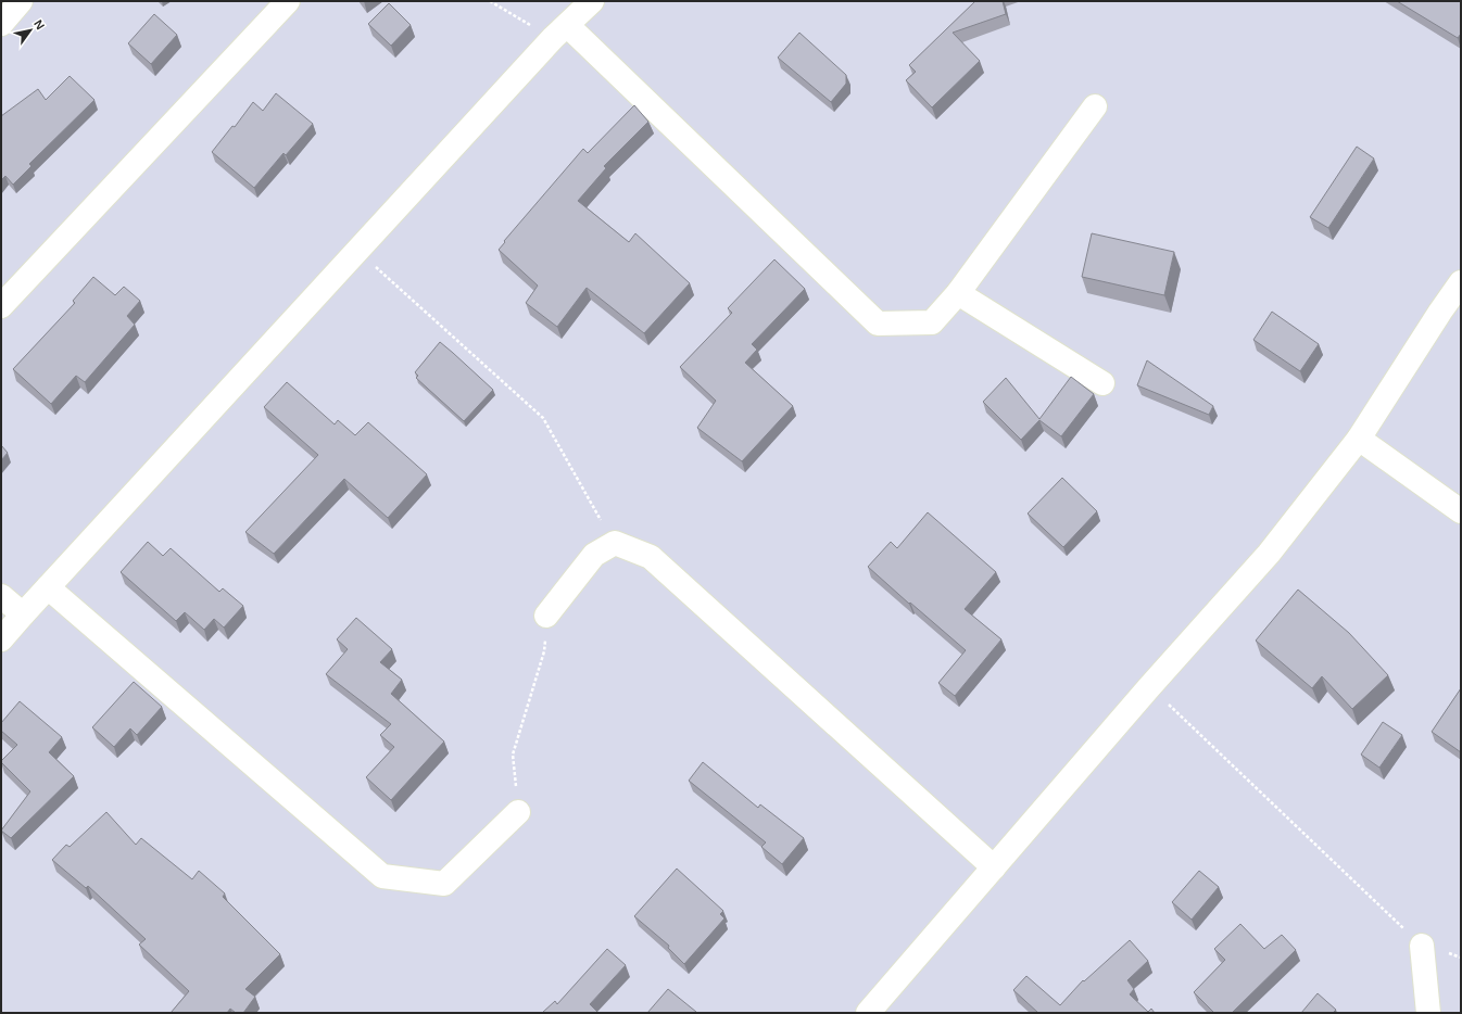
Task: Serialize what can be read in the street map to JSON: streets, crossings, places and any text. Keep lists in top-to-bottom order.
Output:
{
  "north": "top right"
}
